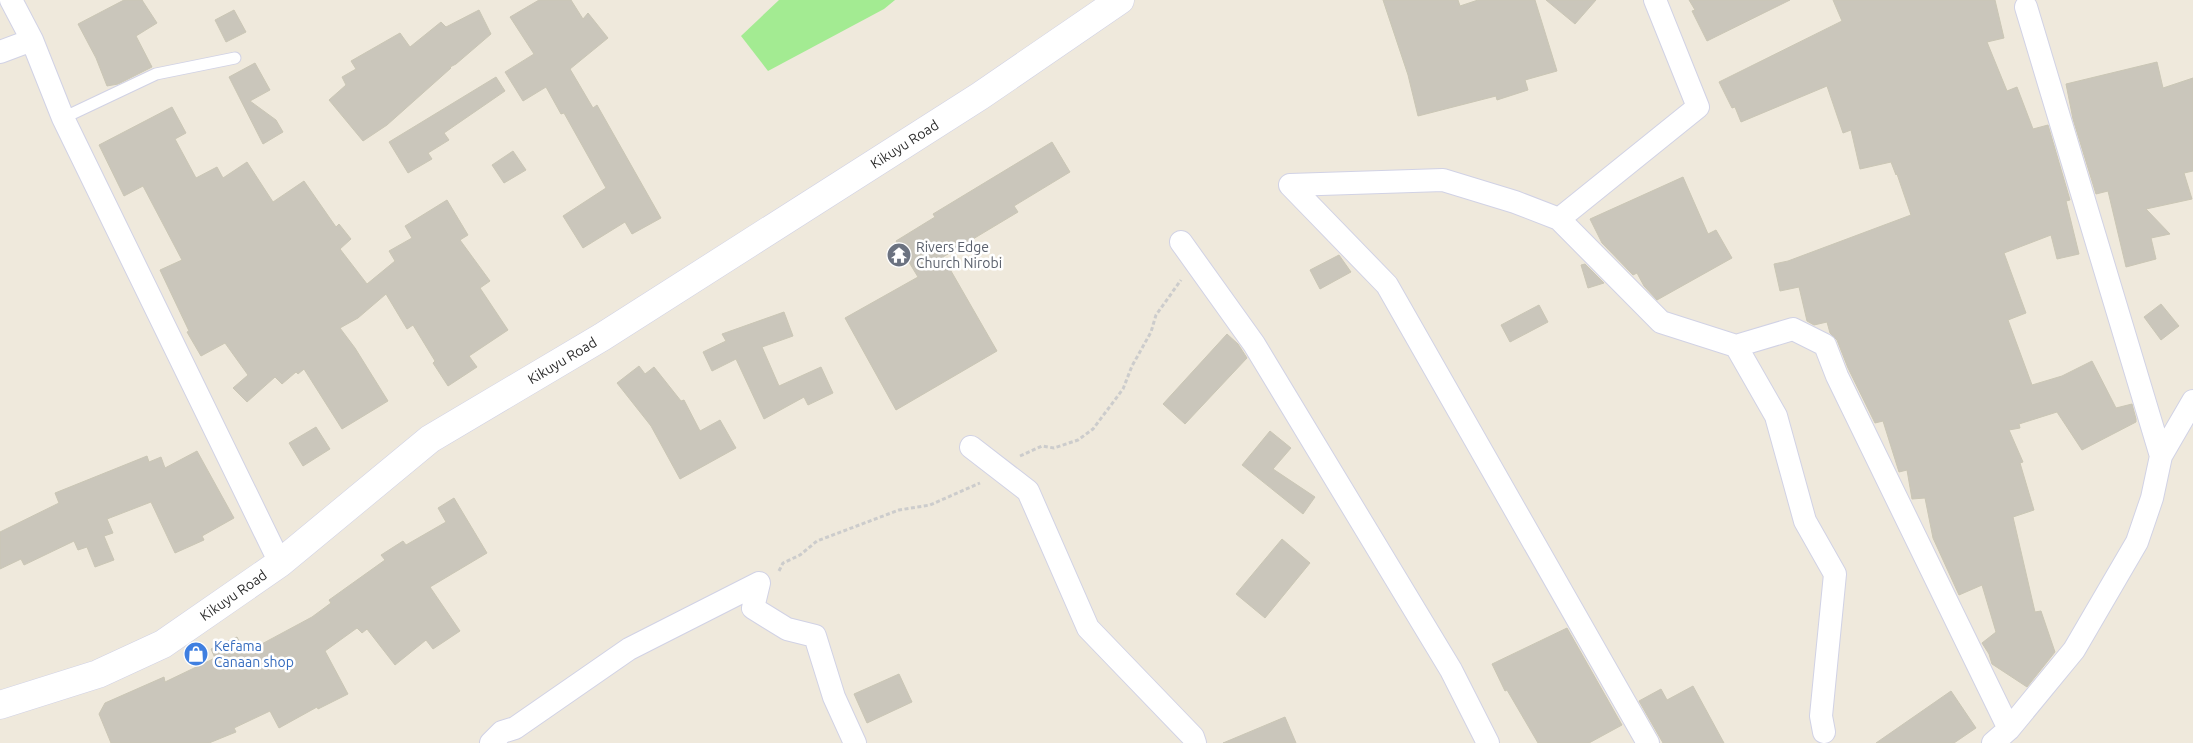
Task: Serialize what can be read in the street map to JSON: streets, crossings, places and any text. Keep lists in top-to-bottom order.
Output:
{
  "streets": {
    "main road": ["Kikuyu Road"]
  },
  "places": {
    "temple": ["Rivers Edge Church Nirobi"],
    "shop": ["Kefama Canaan shop"]
  }
}
